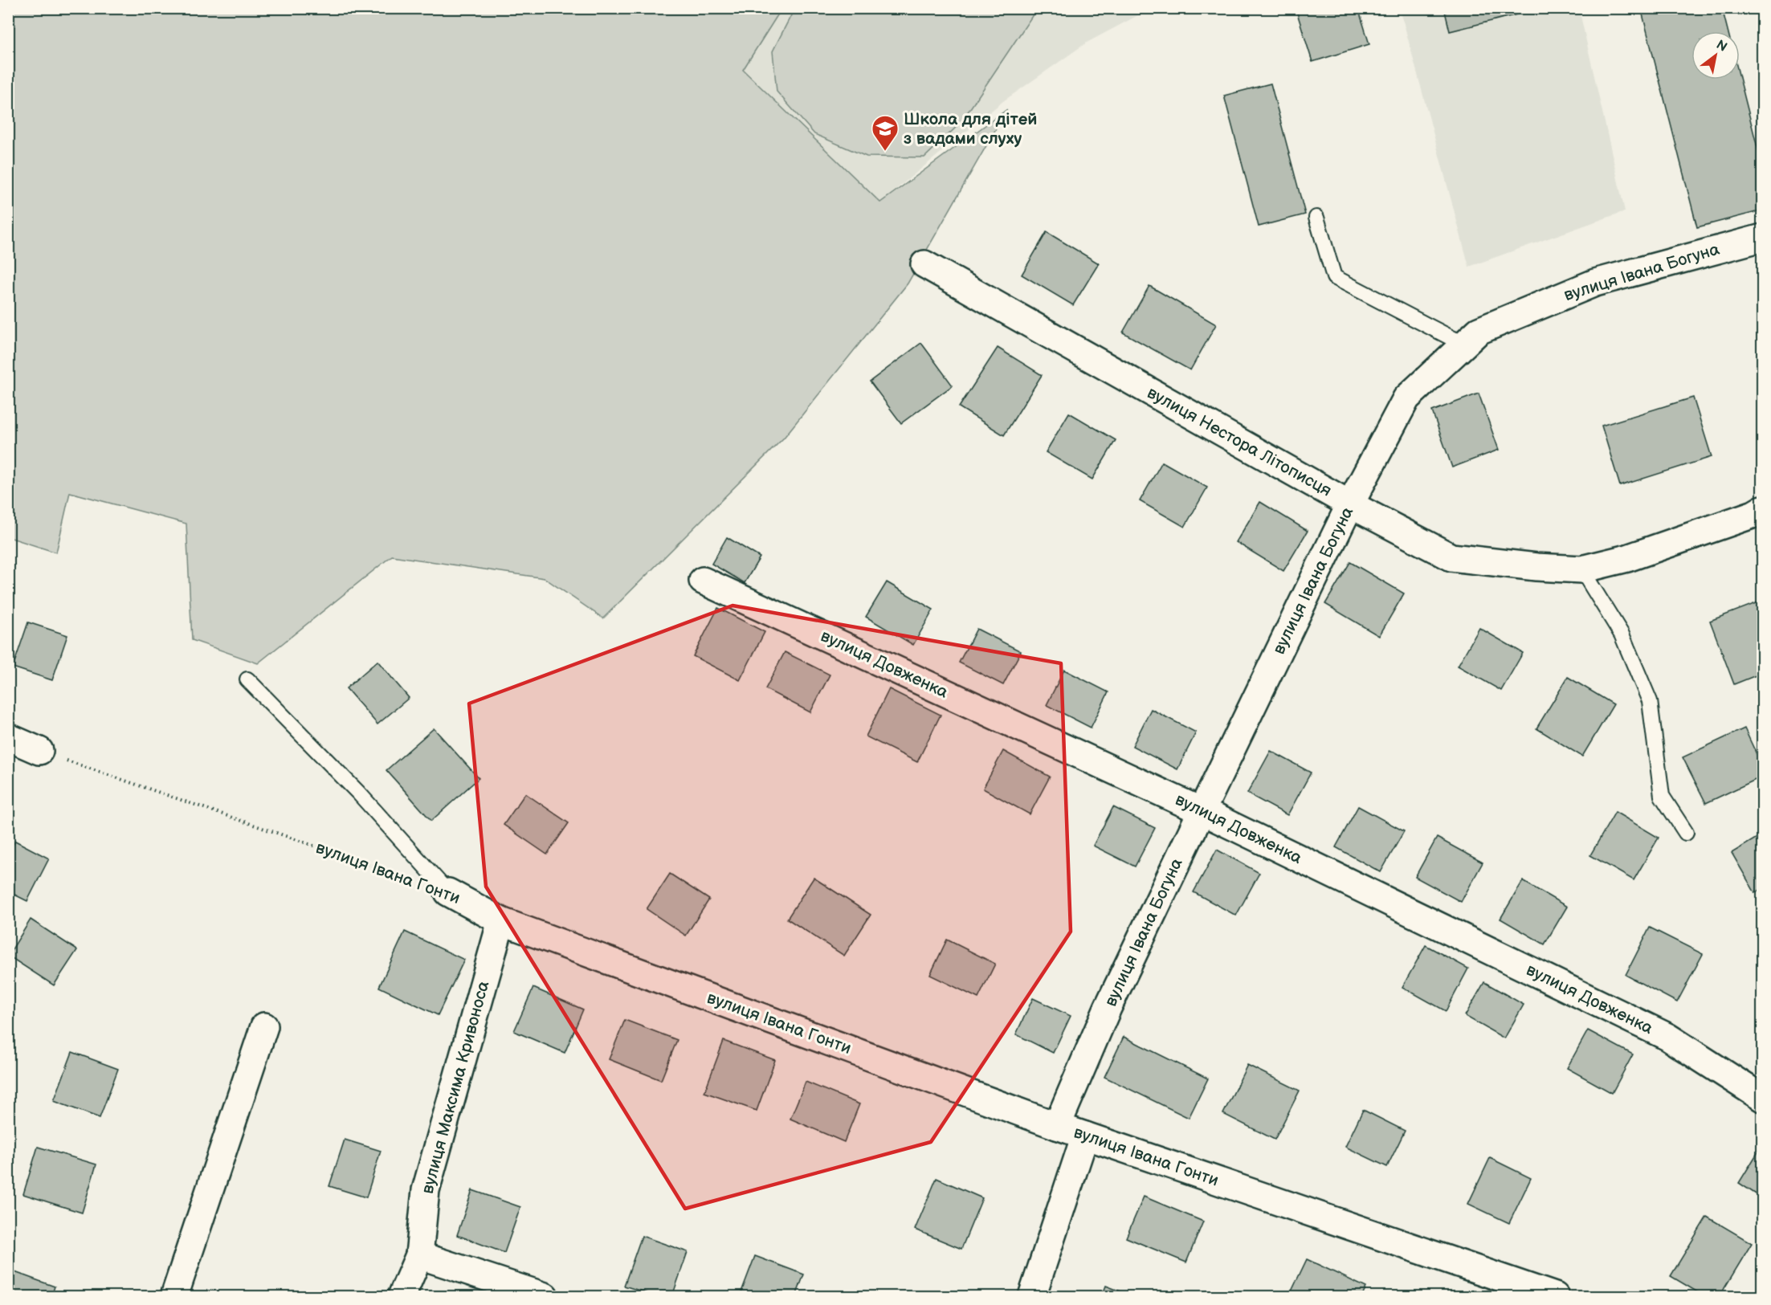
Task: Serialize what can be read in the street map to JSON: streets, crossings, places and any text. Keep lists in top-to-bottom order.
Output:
{
  "streets": {
    "street": [
      "вулиця Івана Богуна",
      "вулиця Нестора Літописця",
      "вулиця Довженка",
      "вулиця Івана Гонти",
      "вулиця Максима Кривоноса"
    ]
  },
  "crossings": [
    ["вулиця Івана Богуна", "вулиця Нестора Літописця"],
    ["вулиця Івана Богуна", "вулиця Довженка"],
    ["вулиця Івана Богуна", "вулиця Івана Гонти"],
    ["вулиця Івана Гонти", "вулиця Максима Кривоноса"]
  ],
  "places": {
    "school or university": ["Школа для дітей з вадами слуху"]
  },
  "north": "top right"
}
